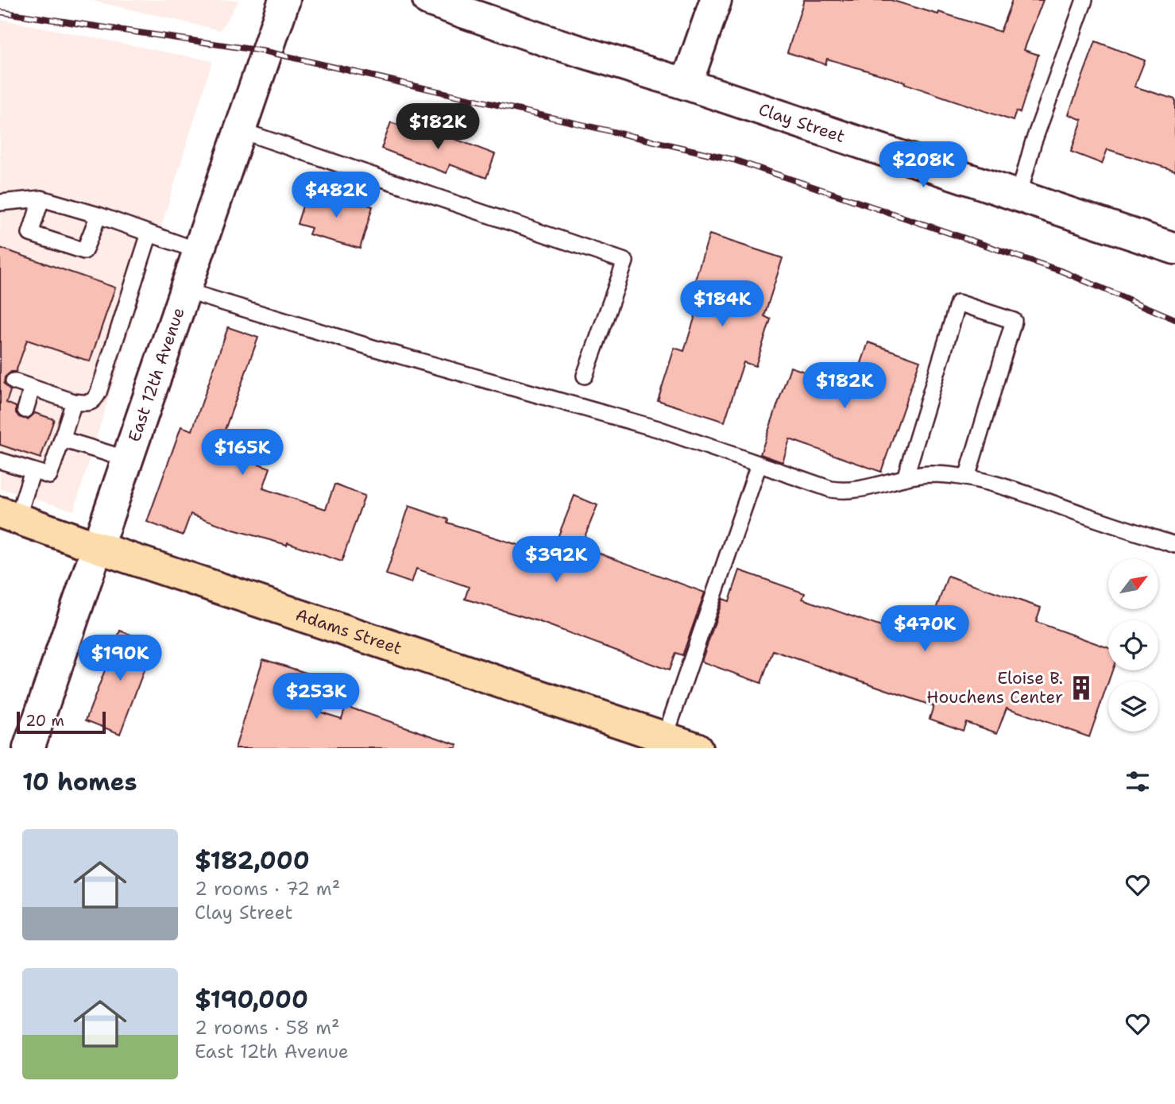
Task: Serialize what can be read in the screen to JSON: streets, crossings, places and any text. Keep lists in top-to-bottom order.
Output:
{
  "streets": {
    "main road": ["Adams Street"],
    "street": ["Clay Street", "East 12th Avenue"]
  },
  "crossings": [
    ["East 12th Avenue", "Adams Street"]
  ],
  "places": {
    "building": ["Eloise B. Houchens Center"]
  },
  "scale_bar": "20 m",
  "north": "top right",
  "page": {
    "price": [
      "$182K",
      "$208K",
      "$482K",
      "$184K",
      "$182K",
      "$165K",
      "$392K",
      "$470K",
      "$190K",
      "$253K"
    ],
    "scale": "20 m",
    "heading": "10 homes",
    "list": [
      {
        "name": "$182,000",
        "note": "2 rooms · 72 m² · Clay Street"
      },
      {
        "name": "$190,000",
        "note": "2 rooms · 58 m² · East 12th Avenue"
      }
    ]
  }
}
